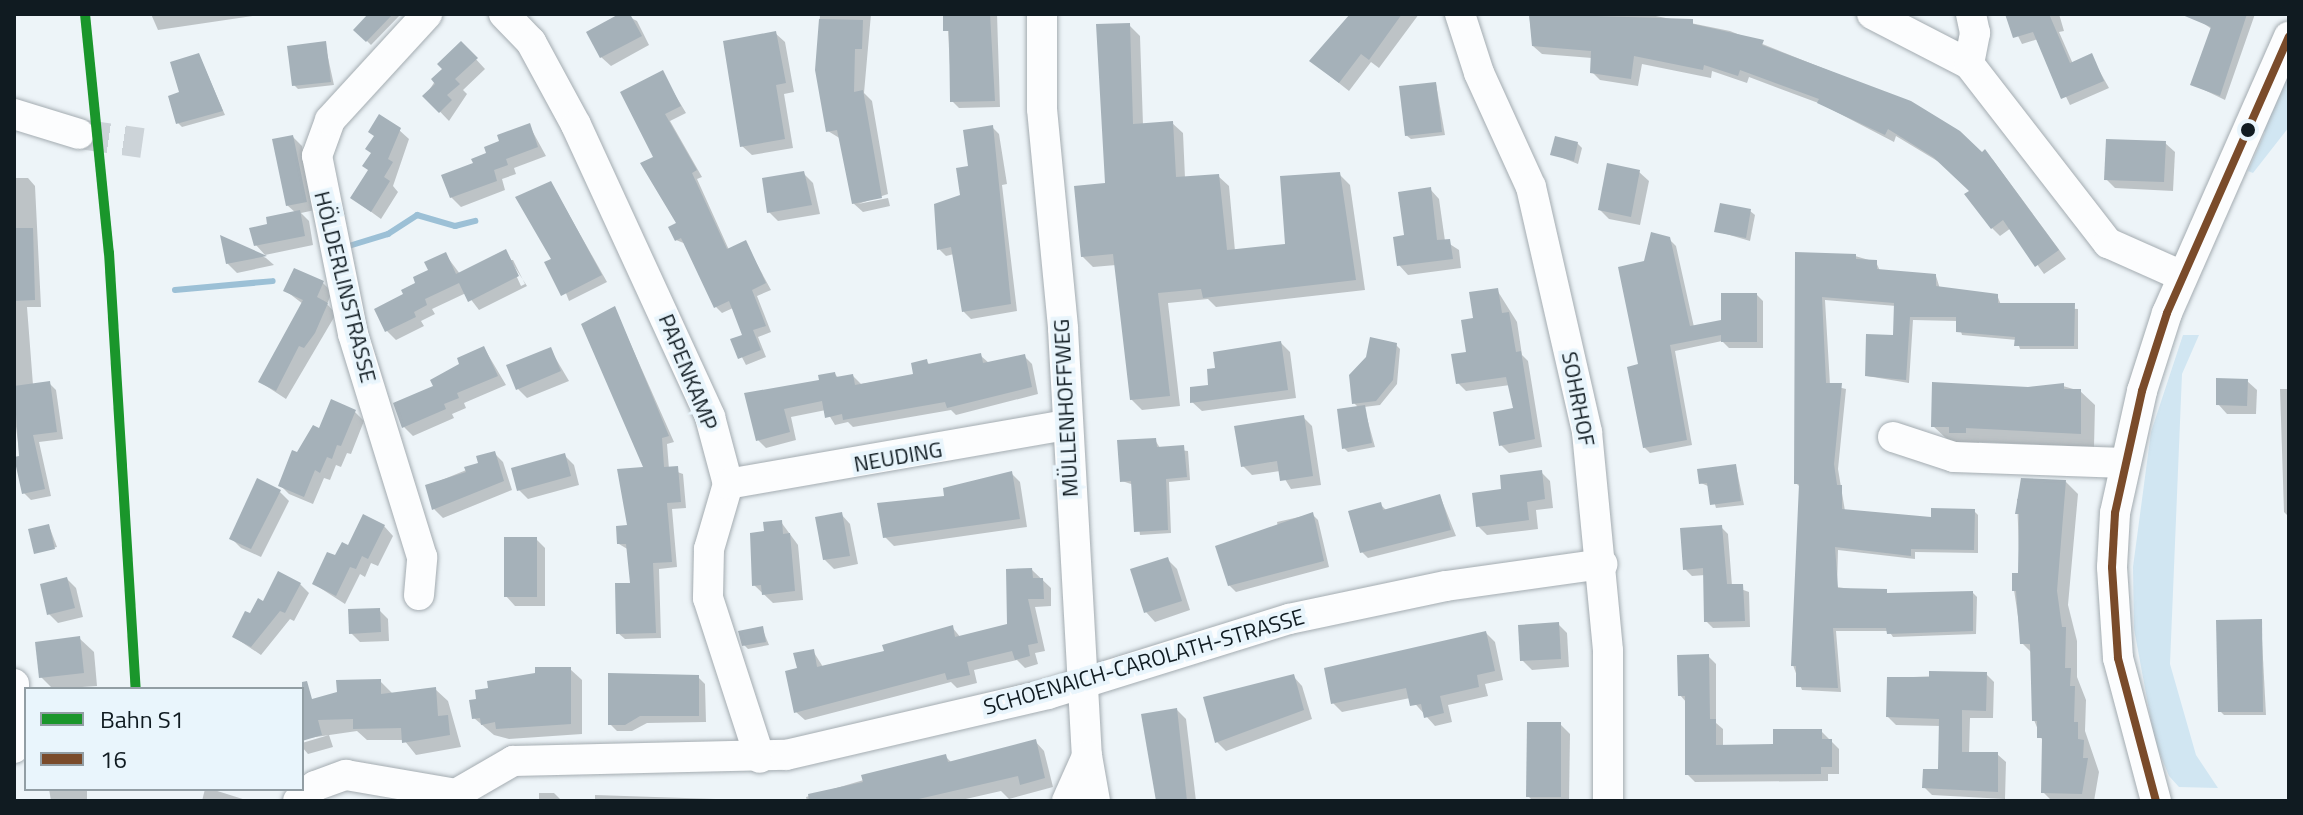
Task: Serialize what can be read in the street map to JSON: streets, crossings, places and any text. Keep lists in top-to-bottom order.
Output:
{
  "streets": {
    "street": [
      "HÖLDERLINSTRASSE",
      "PAPENKAMP",
      "SOHRHOF",
      "MÜLLENHOFFWEG",
      "NEUDING",
      "SCHOENAICH-CAROLATH-STRASSE"
    ]
  },
  "crossings": [
    ["PAPENKAMP", "NEUDING"],
    ["SOHRHOF", "SCHOENAICH-CAROLATH-STRASSE"],
    ["MÜLLENHOFFWEG", "NEUDING"],
    ["MÜLLENHOFFWEG", "SCHOENAICH-CAROLATH-STRASSE"]
  ],
  "lines": ["rail line S1", "transit line 16"],
  "legend": ["Bahn S1", "16"]
}
